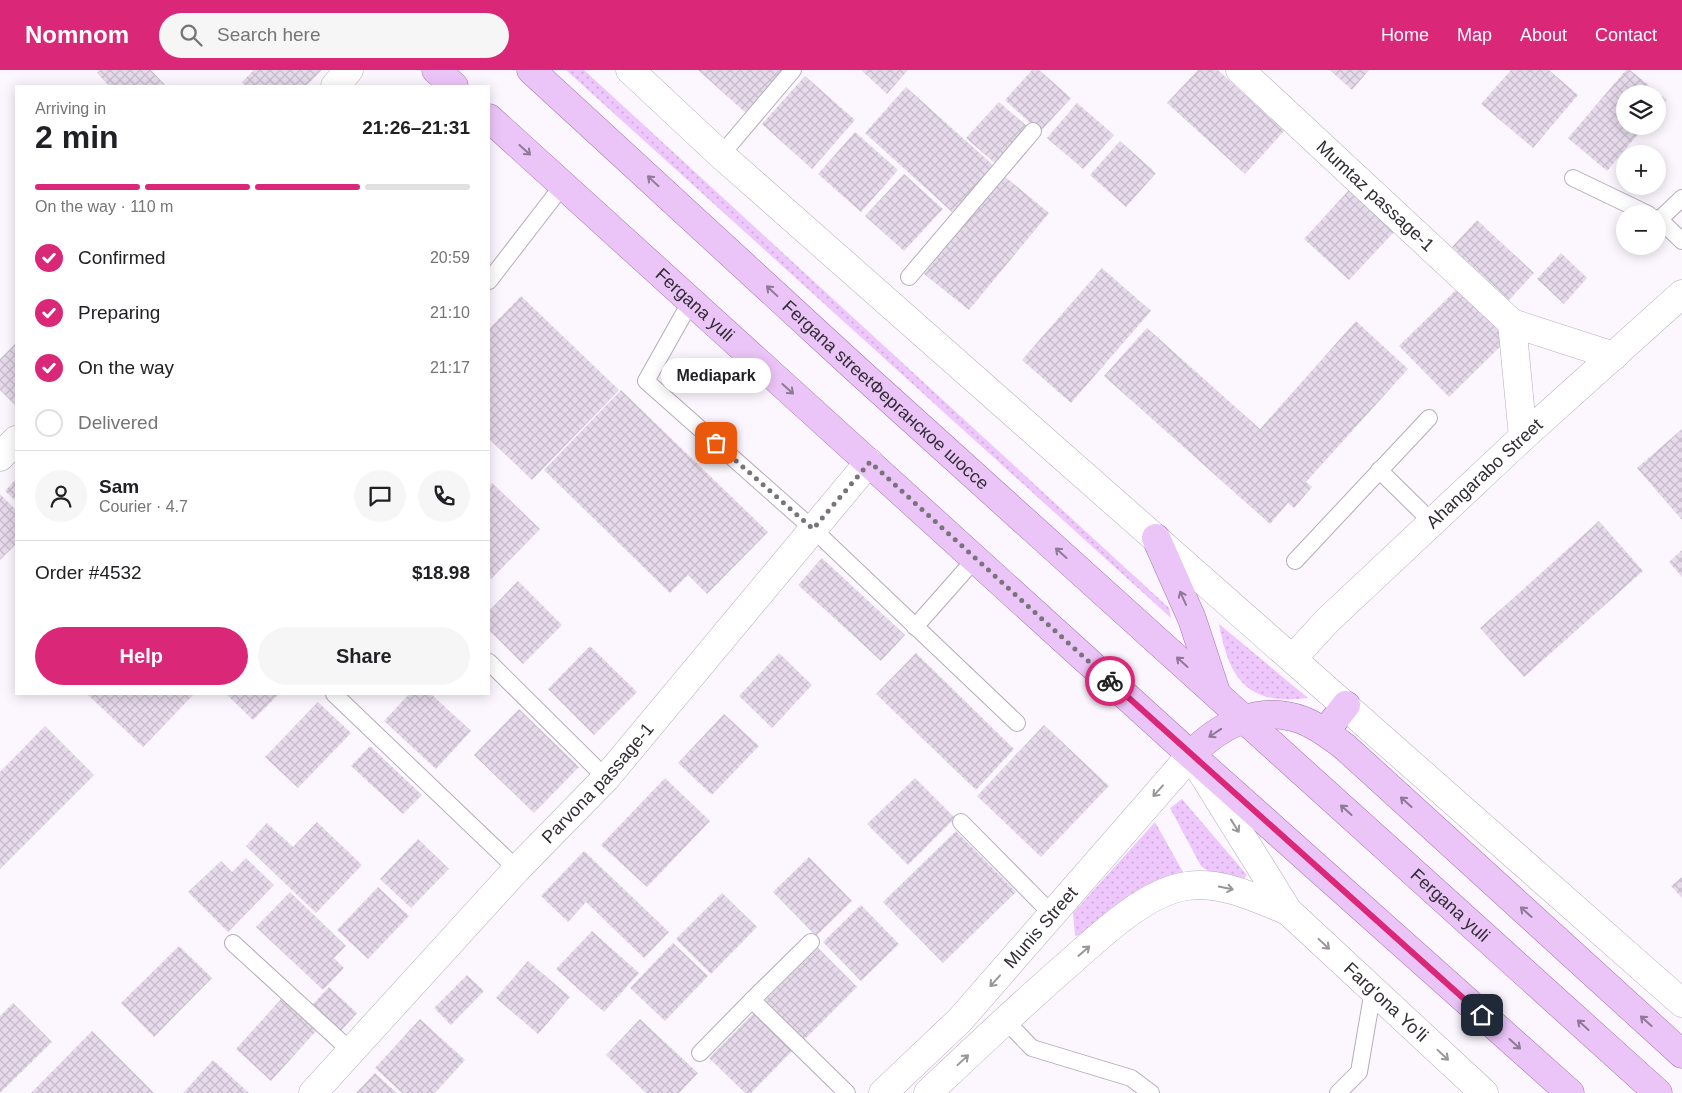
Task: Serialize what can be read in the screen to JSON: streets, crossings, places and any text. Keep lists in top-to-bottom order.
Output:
{
  "streets": {
    "main road": ["Fergana yuli", "Fergana streetФерганское шоссе"],
    "street": [
      "Mumtаz passage-1",
      "Ahangarabo Street",
      "Parvona passage-1",
      "Munis Street",
      "Farg'ona Yo'li"
    ]
  },
  "crossings": [
    ["Mumtаz passage-1", "Ahangarabo Street"],
    ["Fergana yuli", "Fergana streetФерганское шоссе"],
    ["Fergana yuli", "Parvona passage-1"],
    ["Fergana yuli", "Munis Street"]
  ],
  "one_way": ["Fergana streetФерганское шоссе", "Munis Street"],
  "places": ["Mediapark"],
  "page": {
    "header": "Nomnom",
    "search": "Search here",
    "nav": [
      "Home",
      "Map",
      "About",
      "Contact"
    ],
    "map_buttons": ["+", "−"],
    "heading": ["2 min", "Arriving in", "21:26–21:31"],
    "panel": [
      "Sam",
      "Courier · 4.7",
      "Order #4532",
      "$18.98"
    ],
    "bar": "On the way · 110 m",
    "list": [
      ["Confirmed", "20:59"],
      ["Preparing", "21:10"],
      ["On the way", "21:17"],
      "Delivered"
    ],
    "bubble": "Mediapark",
    "buttons": ["Help", "Share"]
  }
}
